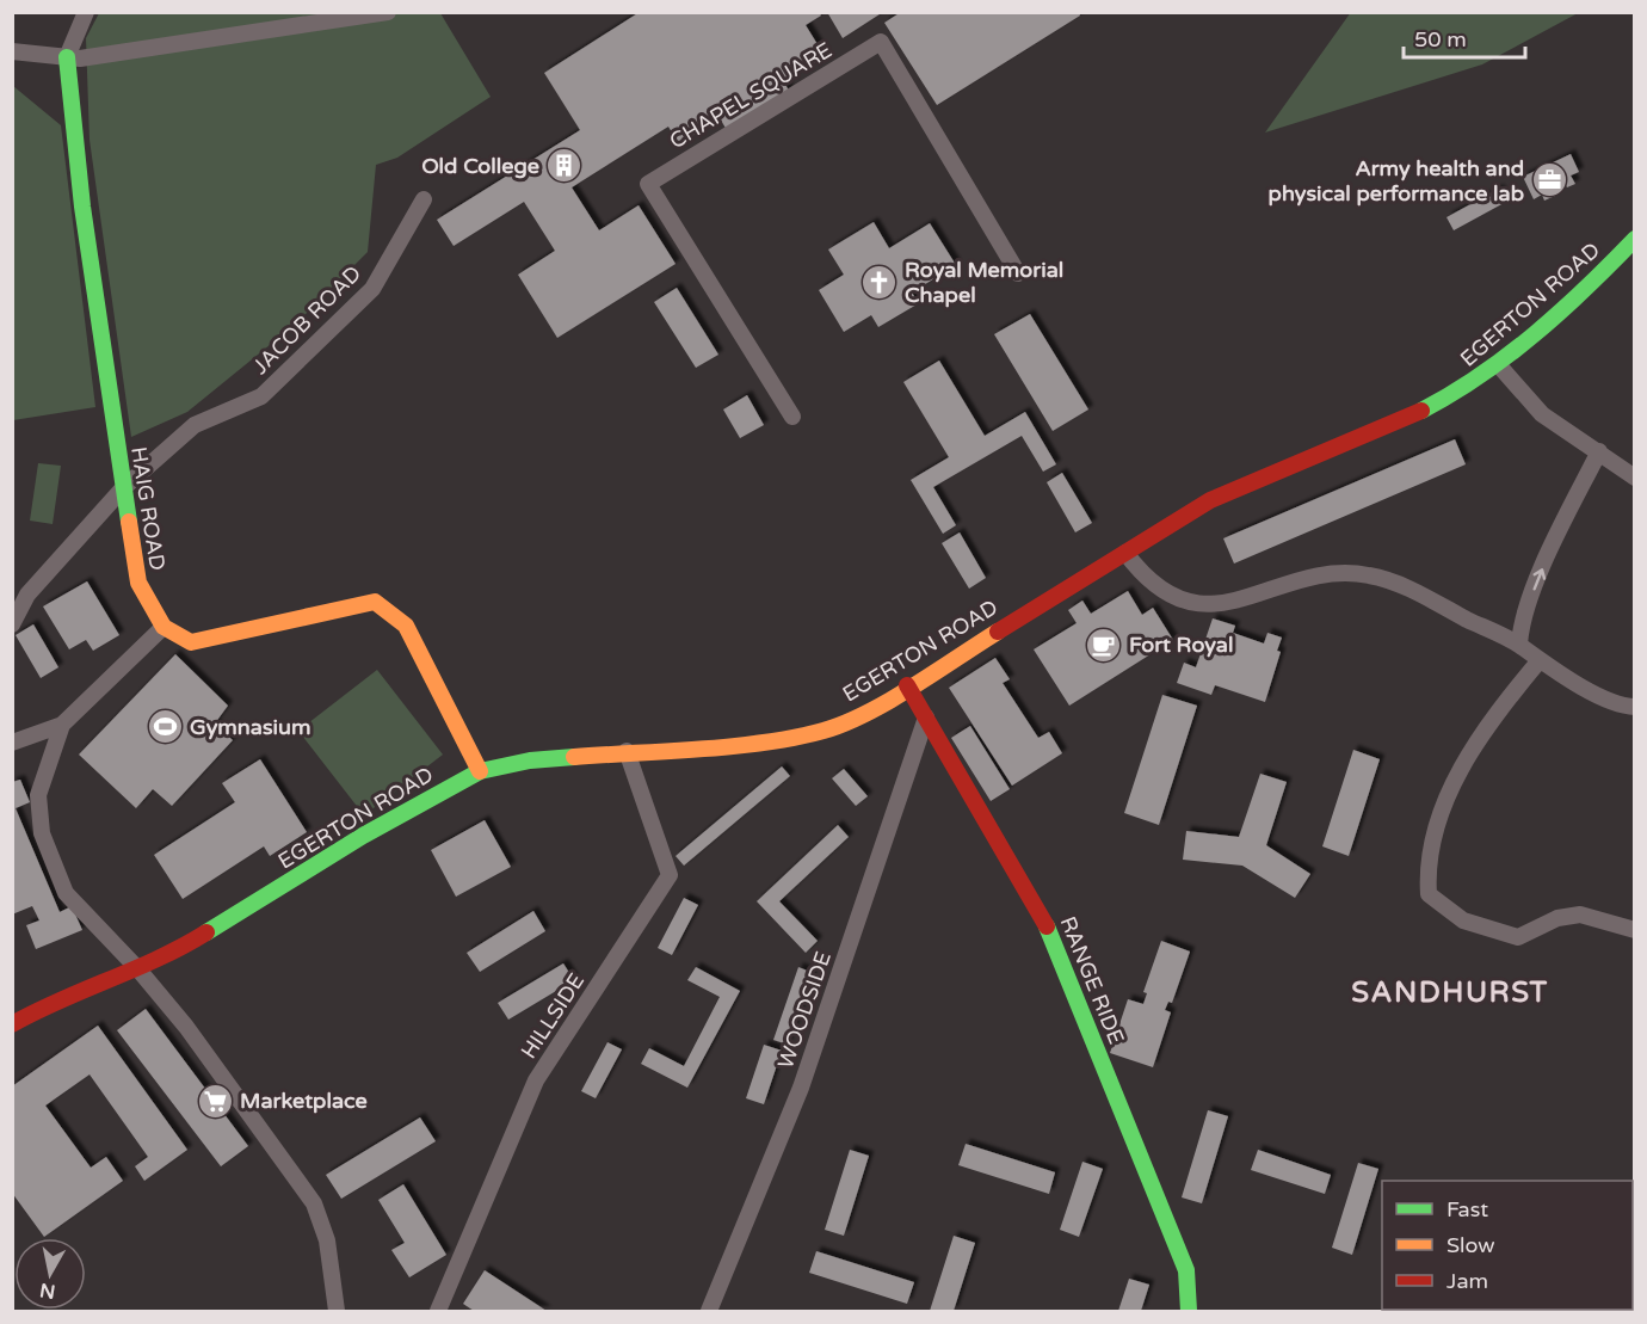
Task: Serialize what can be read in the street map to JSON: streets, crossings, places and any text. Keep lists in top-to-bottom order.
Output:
{
  "streets": {
    "street": [
      "CHAPEL SQUARE",
      "EGERTON ROAD",
      "JACOB ROAD",
      "HAIG ROAD",
      "RANGE RIDE",
      "WOODSIDE",
      "HILLSIDE"
    ]
  },
  "crossings": [
    ["EGERTON ROAD", "RANGE RIDE"],
    ["EGERTON ROAD", "HILLSIDE"],
    ["JACOB ROAD", "HAIG ROAD"],
    ["RANGE RIDE", "WOODSIDE"]
  ],
  "districts": ["SANDHURST"],
  "places": {
    "building": ["Old College"],
    "office": ["Army health and physical performance lab"],
    "church": ["Royal Memorial Chapel"],
    "cafe": ["Fort Royal"],
    "sports": ["Gymnasium"],
    "supermarket": ["Marketplace"]
  },
  "legend": ["Fast", "Slow", "Jam"],
  "scale_bar": "50 m",
  "north": "bottom"
}
